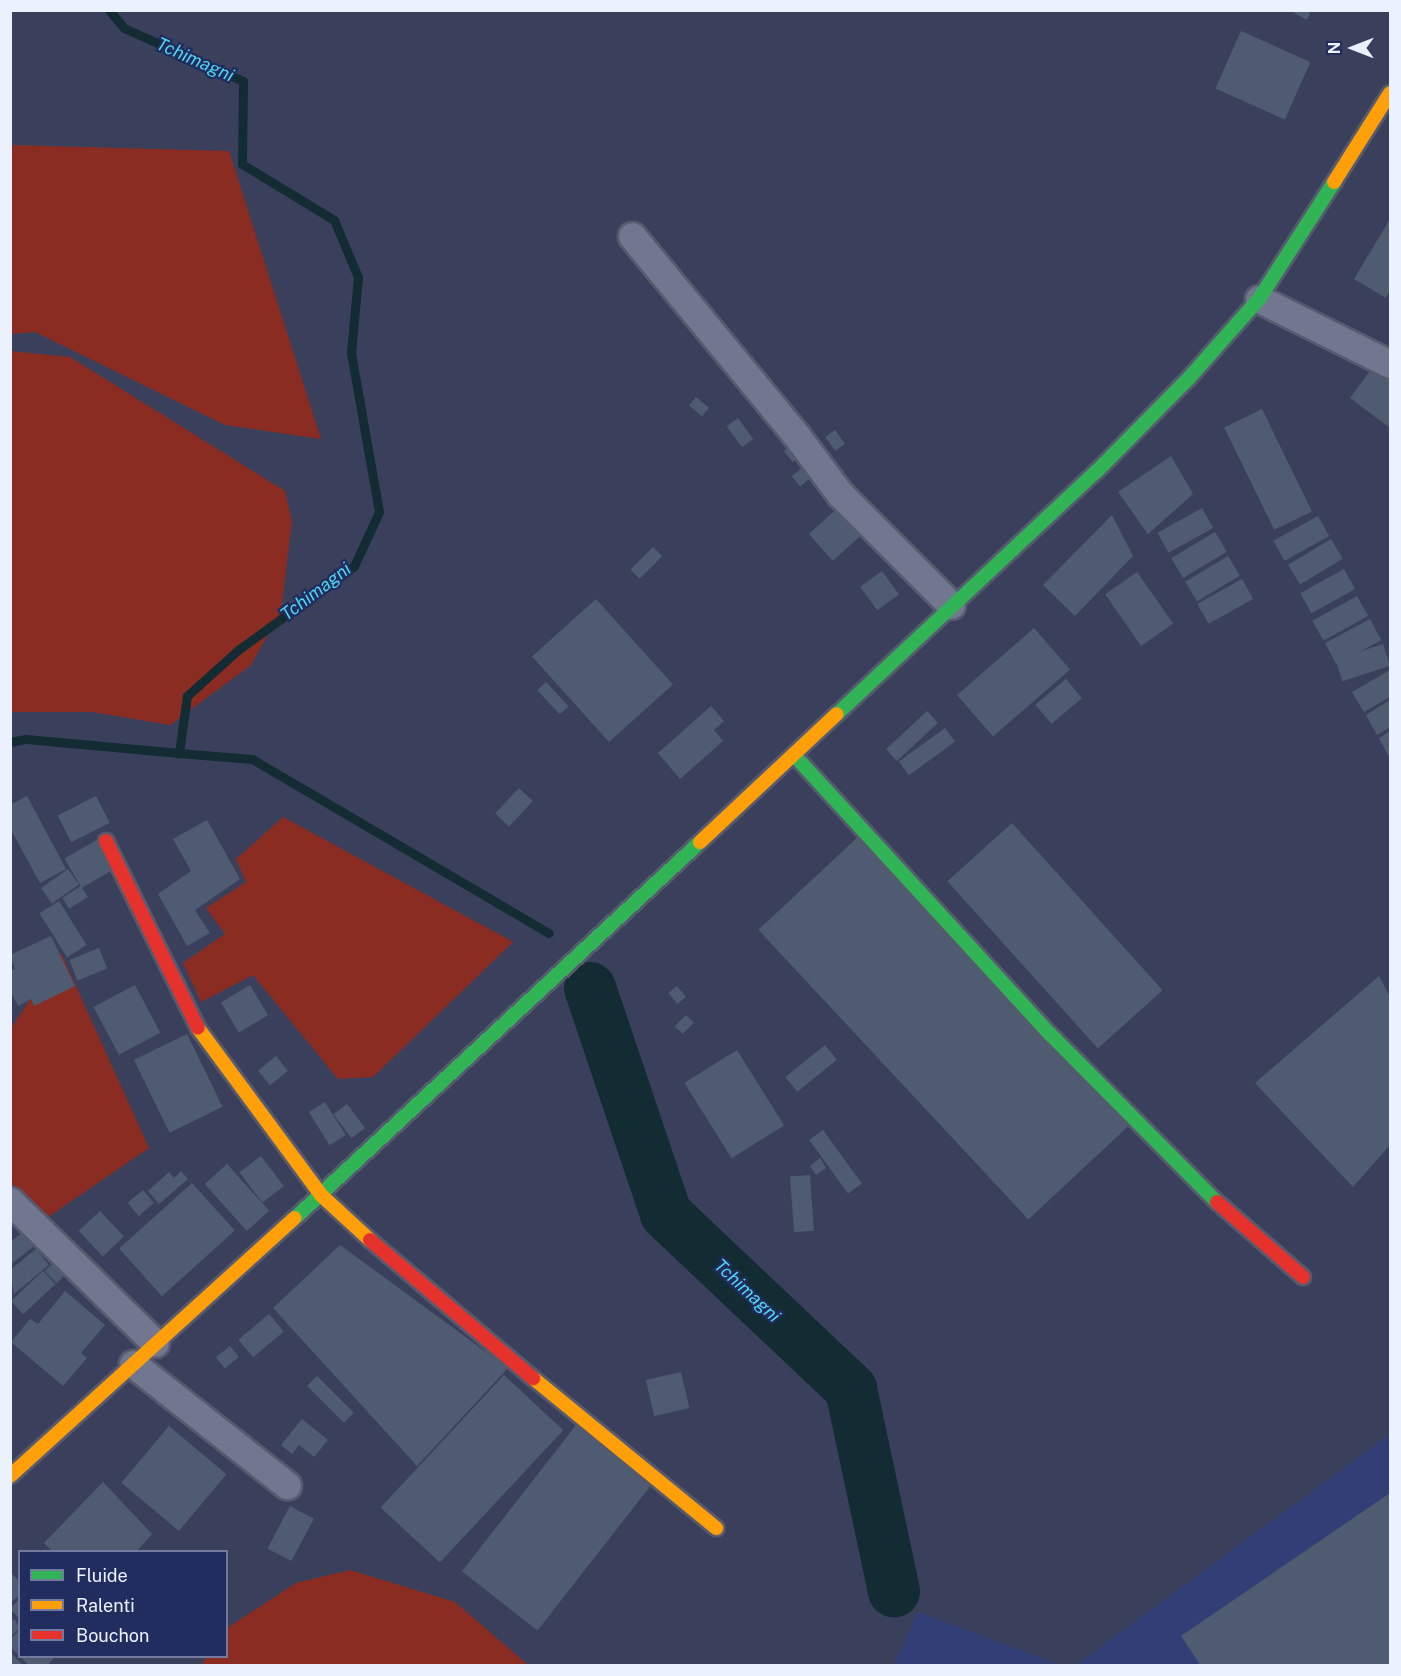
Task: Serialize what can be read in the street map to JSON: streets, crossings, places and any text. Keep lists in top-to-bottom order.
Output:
{
  "water": ["Tchimagni"],
  "legend": ["Fluide", "Ralenti", "Bouchon"],
  "north": "left"
}
